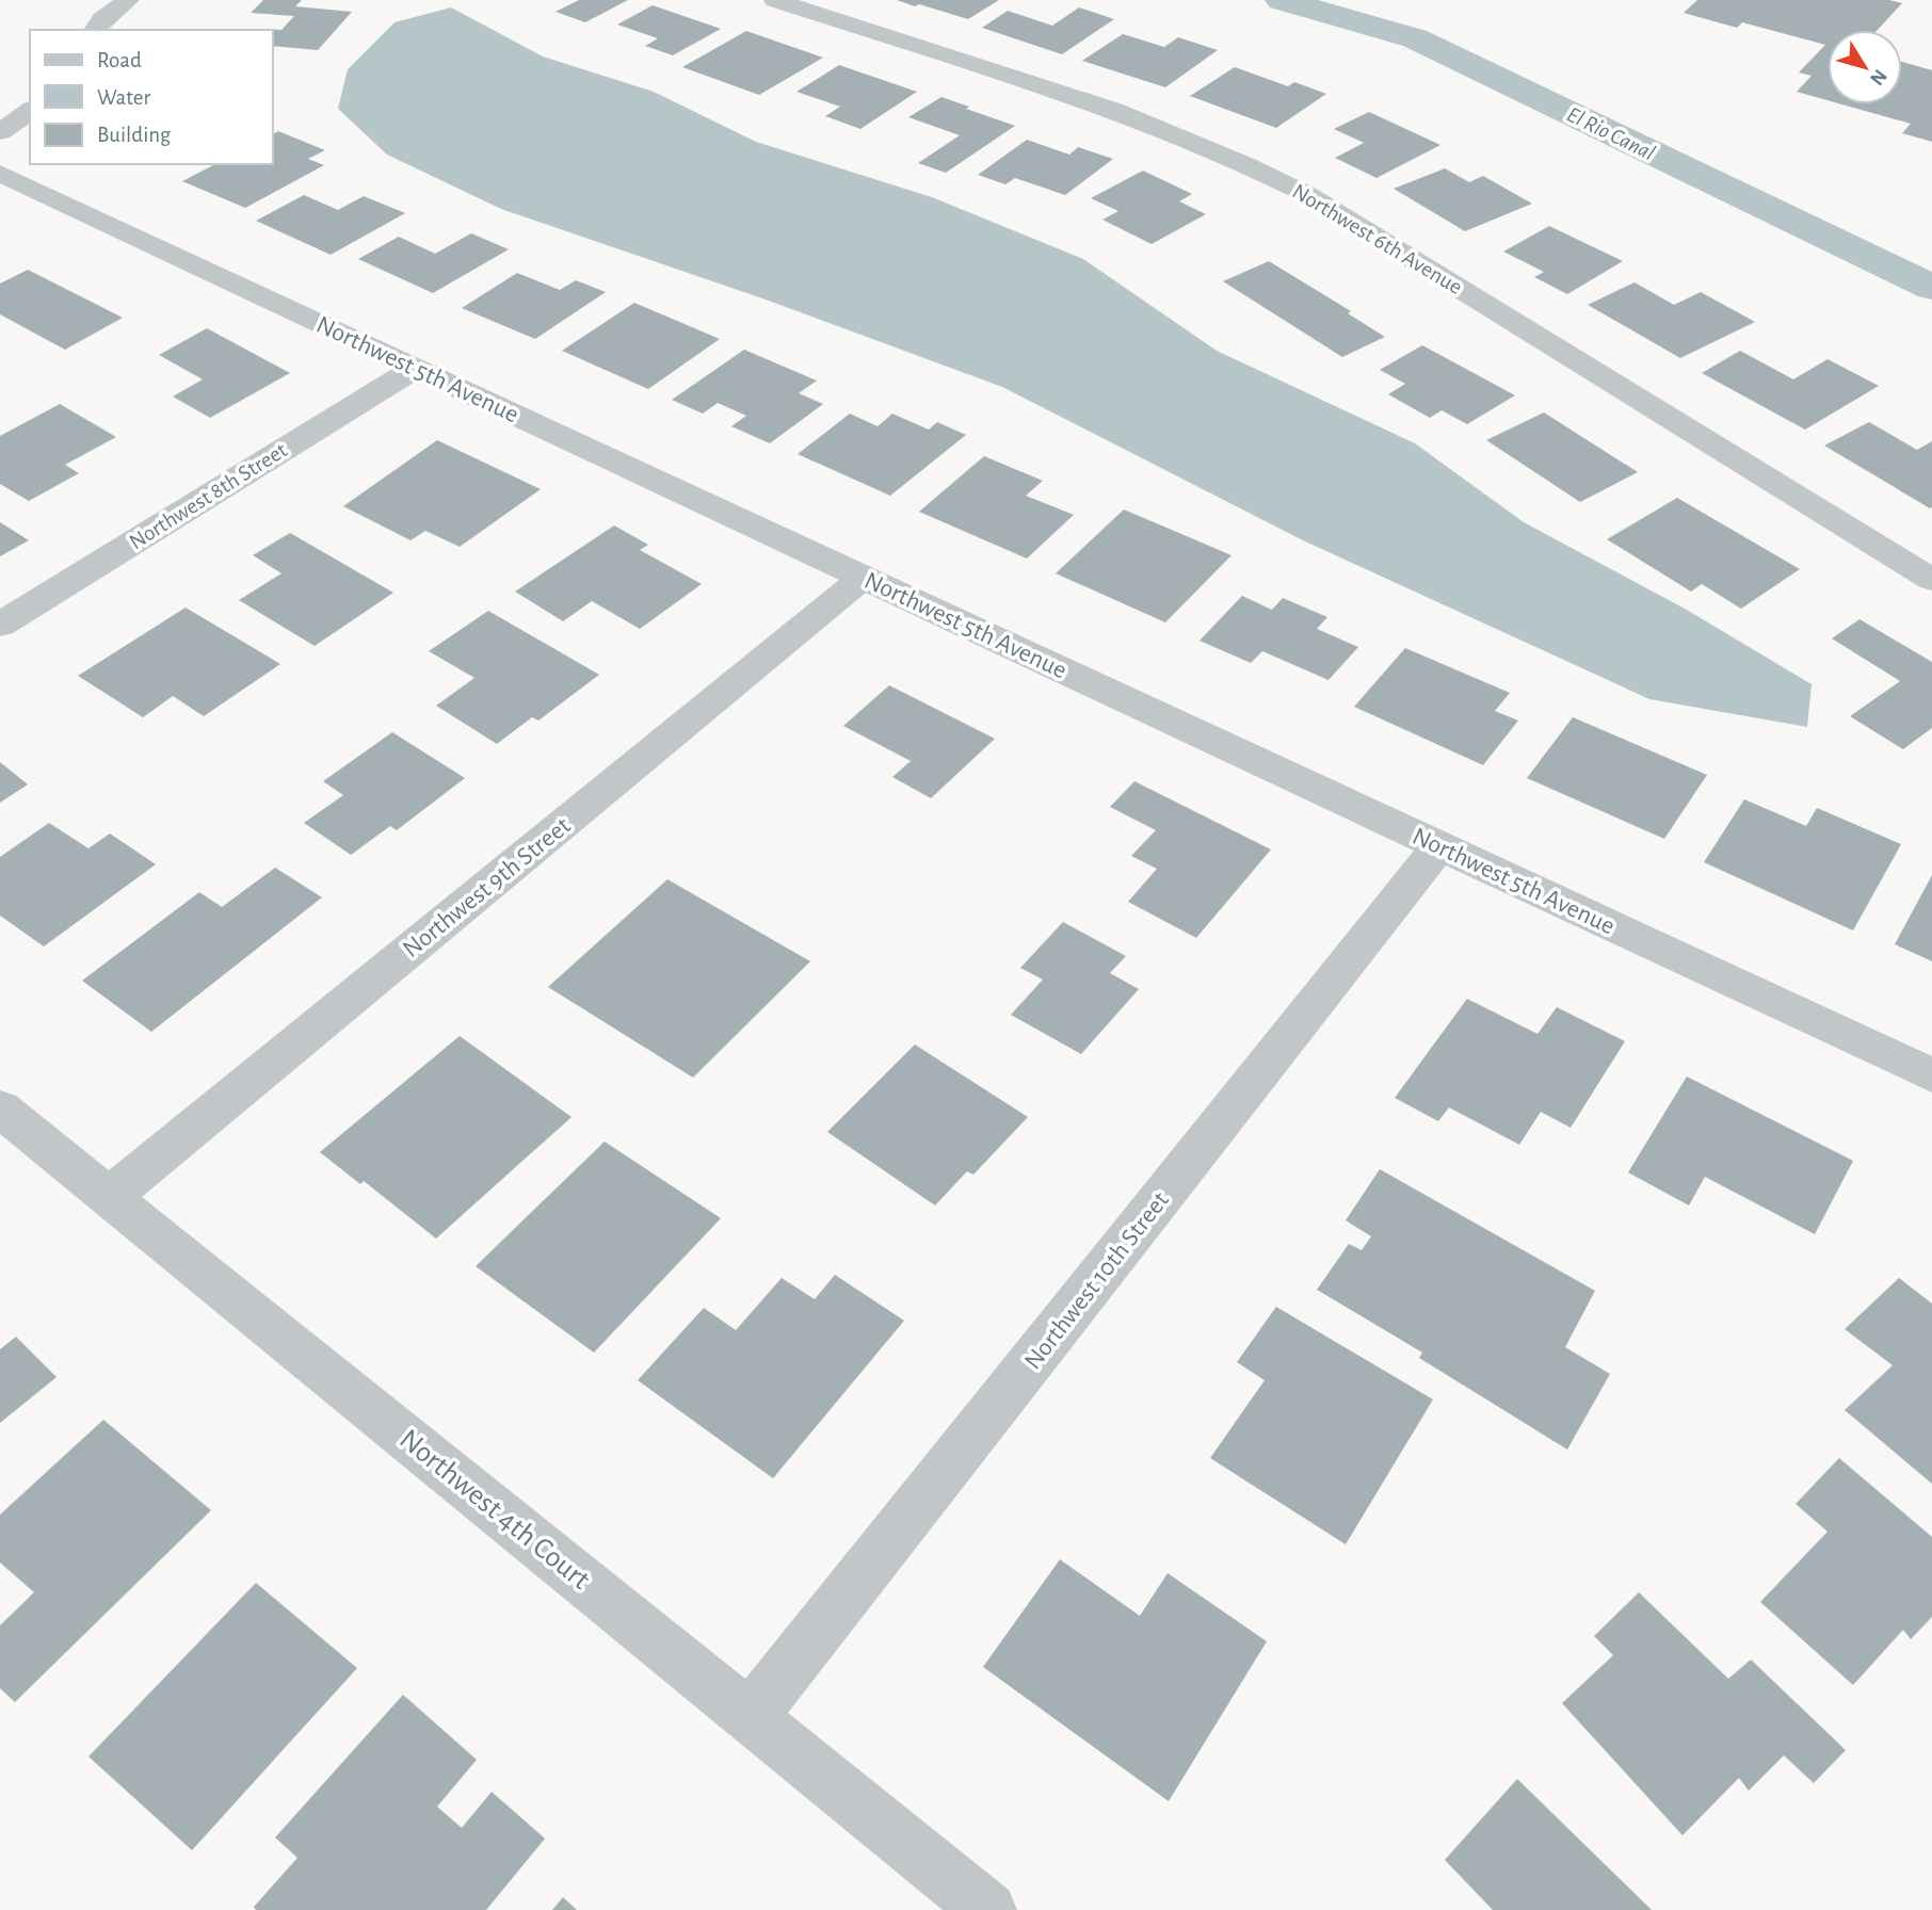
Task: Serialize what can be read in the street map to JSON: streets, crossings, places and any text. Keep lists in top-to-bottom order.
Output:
{
  "streets": {
    "street": [
      "Northwest 6th Avenue",
      "Northwest 5th Avenue",
      "Northwest 8th Street",
      "Northwest 9th Street",
      "Northwest 10th Street",
      "Northwest 4th Court"
    ]
  },
  "crossings": [
    ["Northwest 5th Avenue", "Northwest 8th Street"],
    ["Northwest 5th Avenue", "Northwest 9th Street"],
    ["Northwest 5th Avenue", "Northwest 10th Street"],
    ["Northwest 9th Street", "Northwest 4th Court"],
    ["Northwest 10th Street", "Northwest 4th Court"]
  ],
  "water": ["El Rio Canal"],
  "legend": ["Road", "Water", "Building"],
  "north": "bottom right"
}
